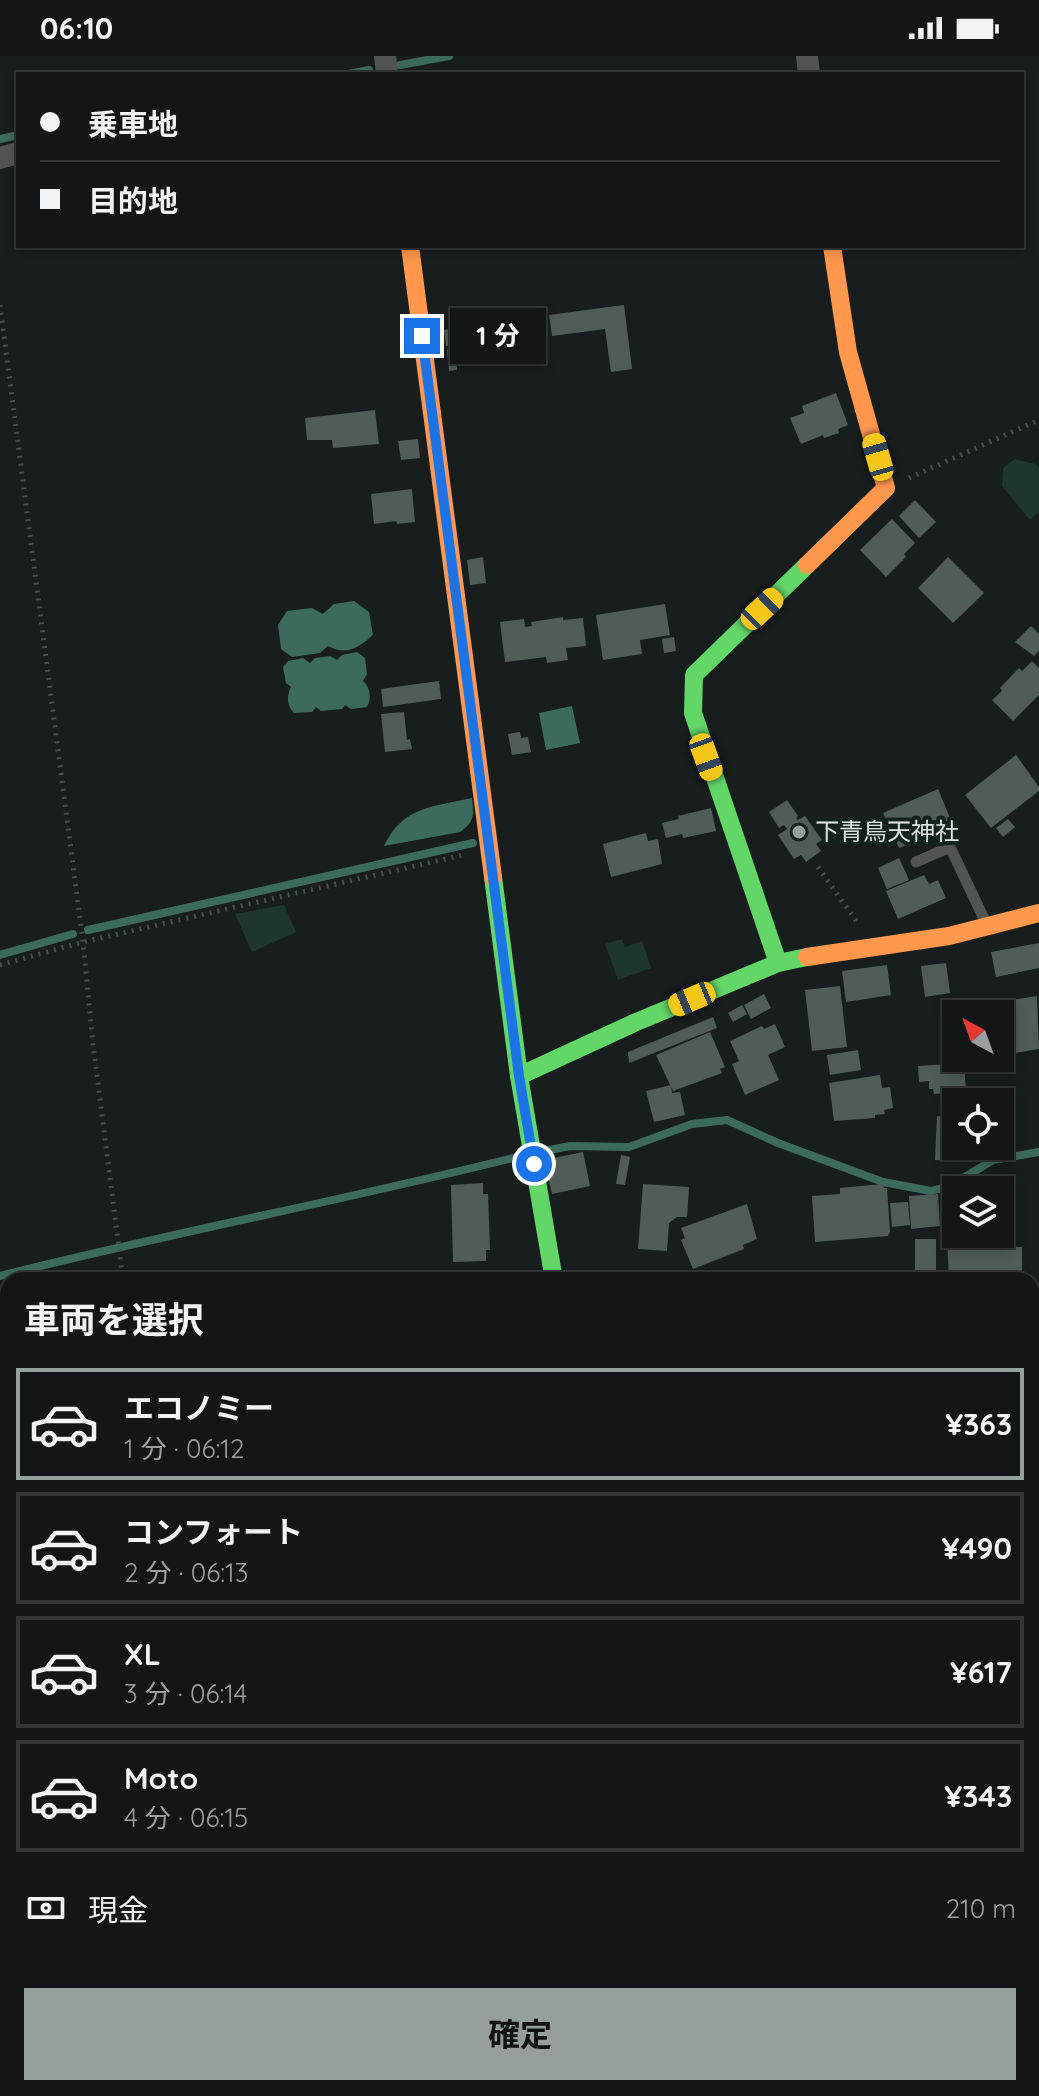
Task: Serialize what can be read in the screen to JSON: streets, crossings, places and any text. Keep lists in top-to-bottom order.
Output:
{
  "places": ["下青鳥天神社"],
  "north": "top left",
  "page": {
    "status": "06:10",
    "banner": ["乗車地", "目的地"],
    "bubble": "1 分",
    "heading": "車両を選択",
    "list": [
      {
        "name": "エコノミー",
        "note": "1 分 · 06:12",
        "value": "¥363"
      },
      {
        "name": "コンフォート",
        "note": "2 分 · 06:13",
        "value": "¥490"
      },
      {
        "name": "XL",
        "note": "3 分 · 06:14",
        "value": "¥617"
      },
      {
        "name": "Moto",
        "note": "4 分 · 06:15",
        "value": "¥343"
      }
    ],
    "pay": ["現金", "210 m"],
    "buttons": "確定"
  }
}
